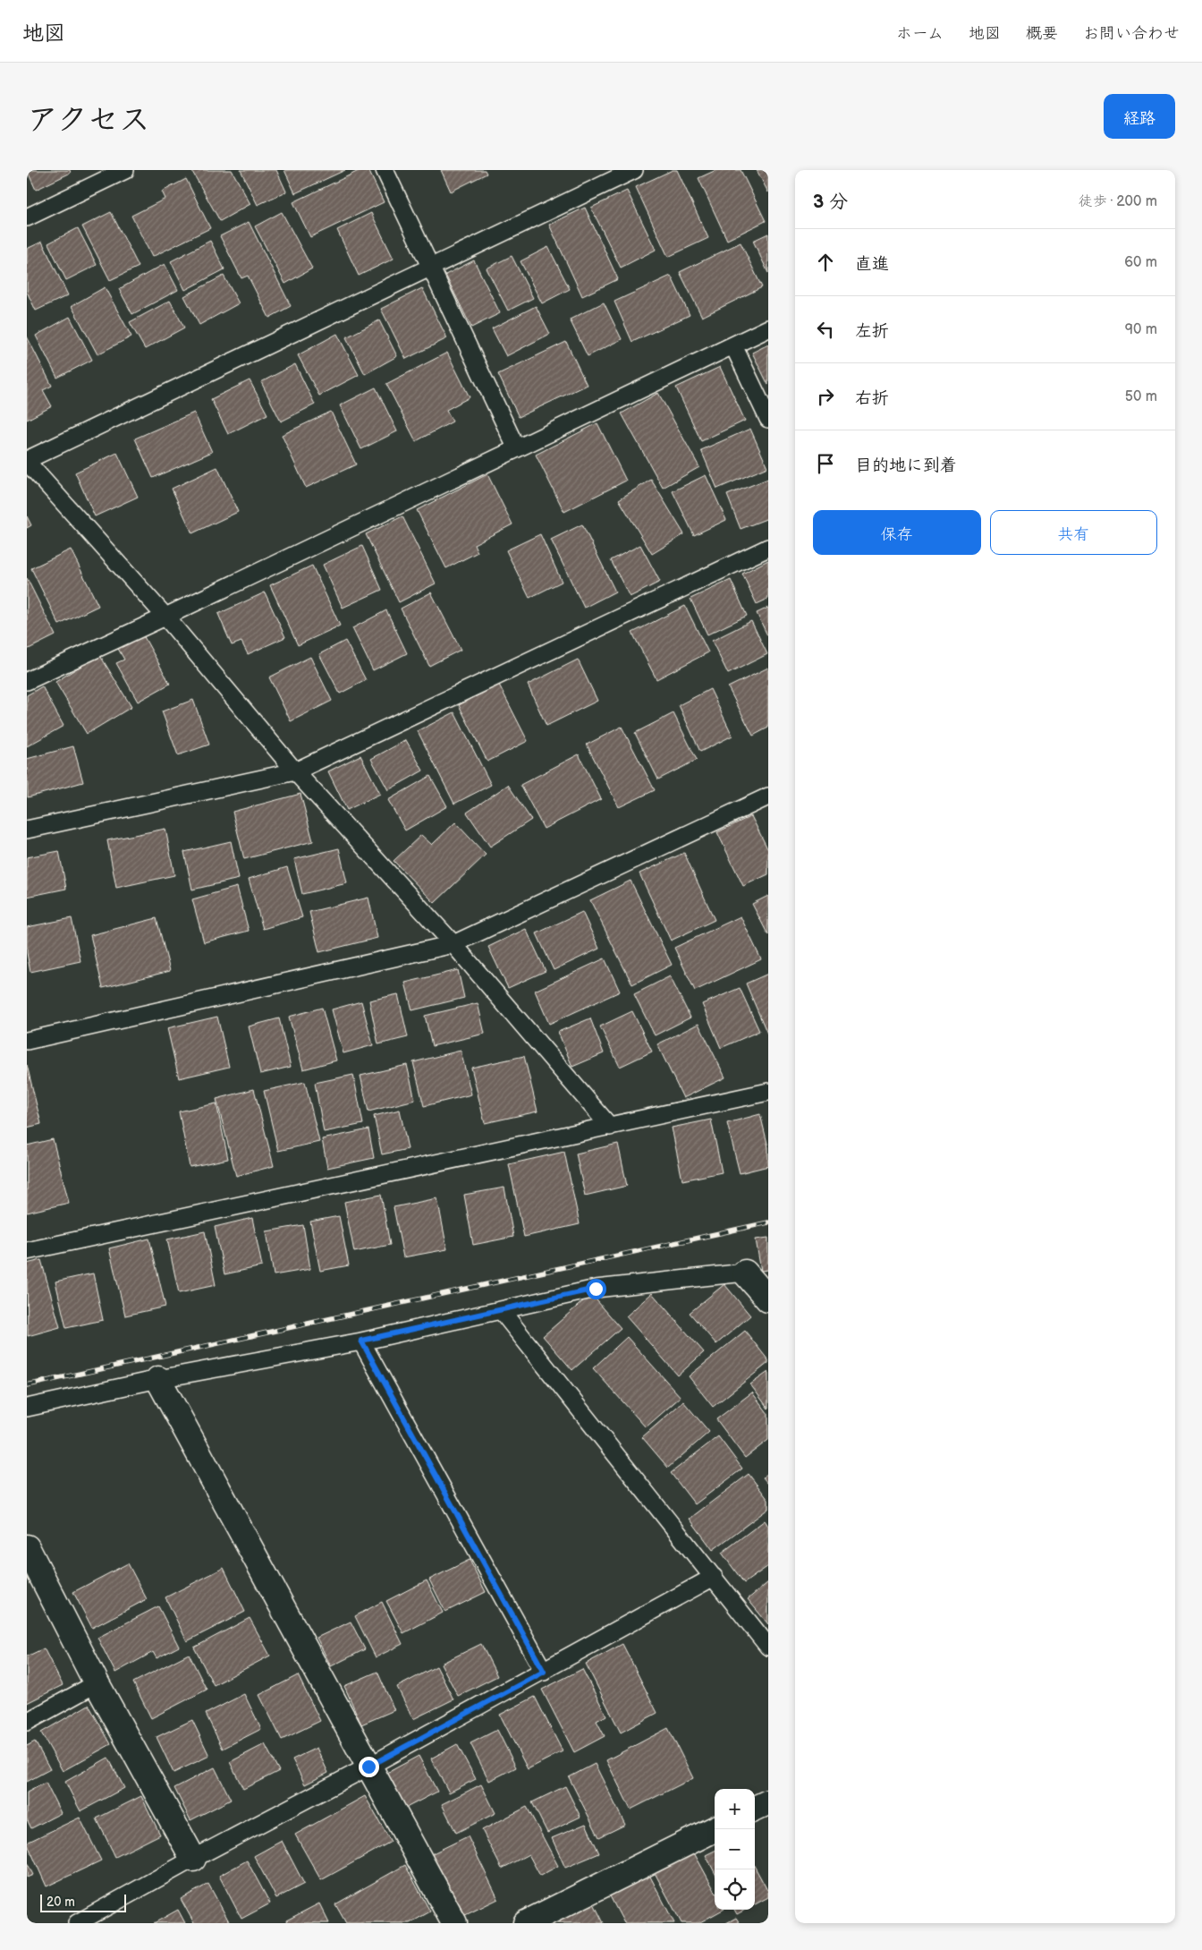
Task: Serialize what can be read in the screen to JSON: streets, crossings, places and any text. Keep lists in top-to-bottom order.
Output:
{
  "scale_bar": "20 m",
  "page": {
    "header": "地図",
    "nav": [
      "ホーム",
      "地図",
      "概要",
      "お問い合わせ"
    ],
    "title": "アクセス",
    "buttons": [
      "経路",
      ["保存", "共有"]
    ],
    "heading": ["3 分", "徒歩 · 200 m"],
    "list": [
      ["直進", "60 m"],
      ["左折", "90 m"],
      ["右折", "50 m"],
      "目的地に到着"
    ],
    "map_buttons": ["+", "−"],
    "scale": "20 m"
  }
}
